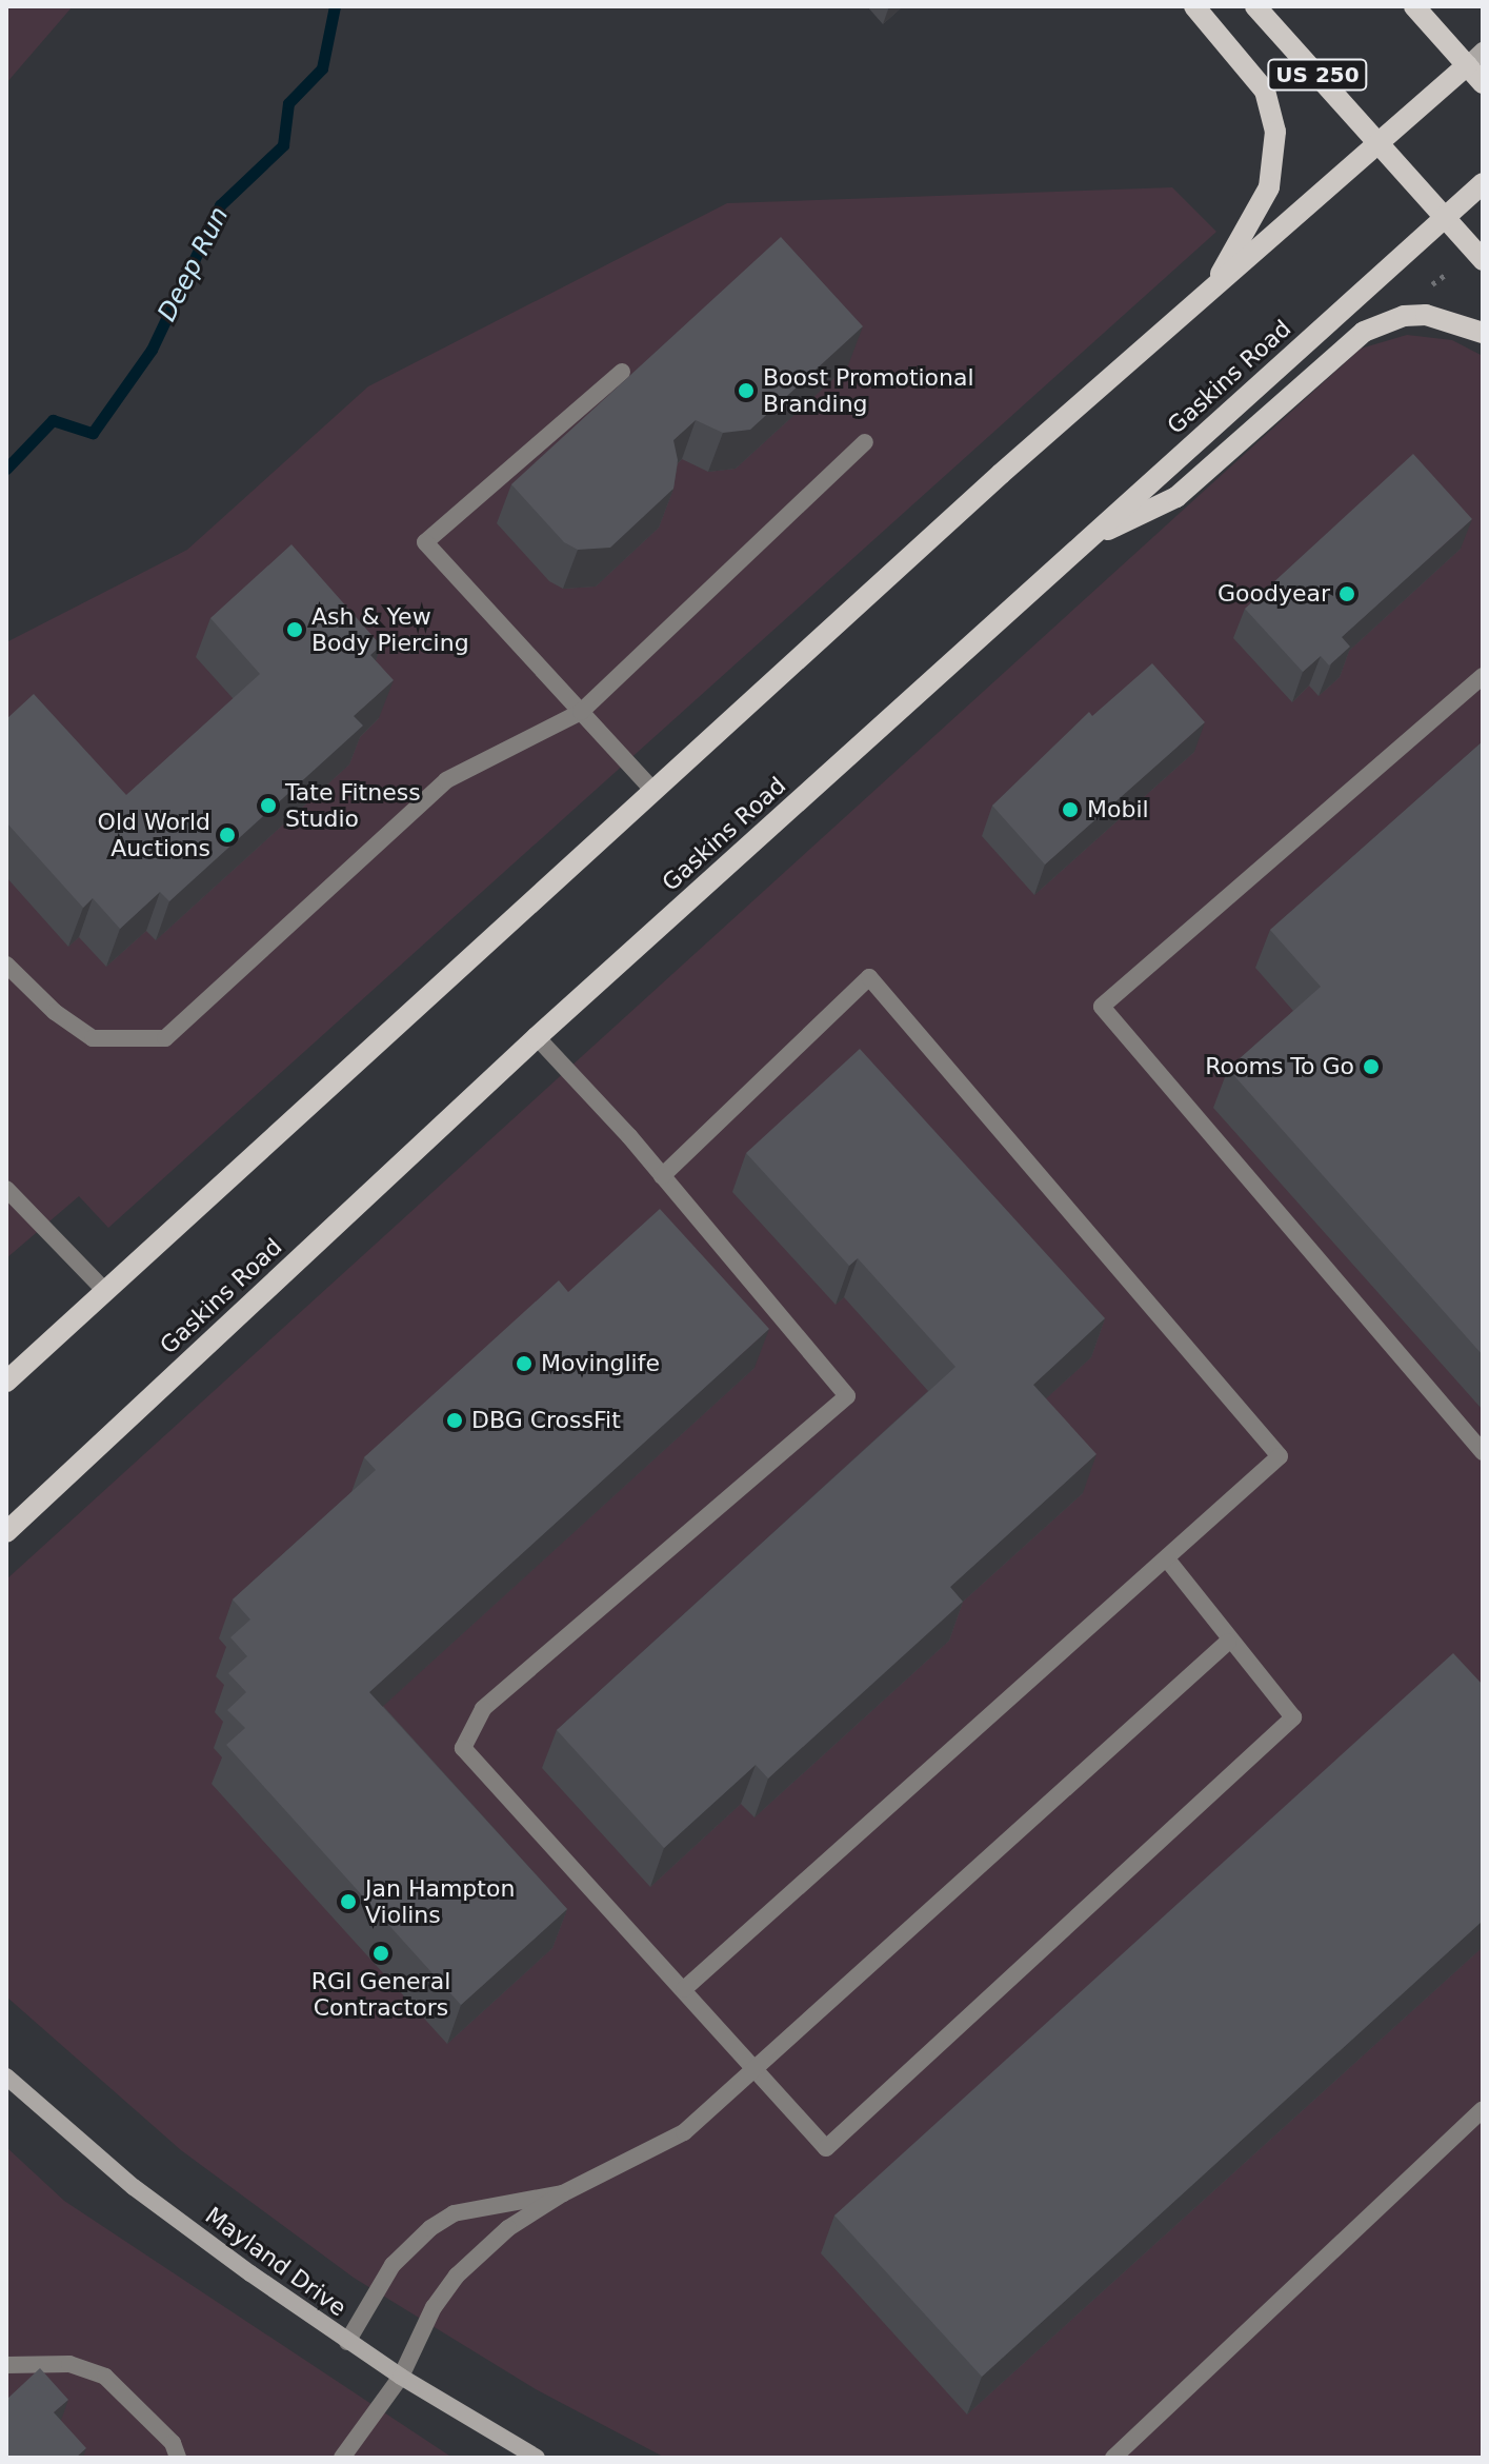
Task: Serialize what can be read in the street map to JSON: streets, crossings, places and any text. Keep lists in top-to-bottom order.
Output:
{
  "streets": {
    "main road": ["US 250", "Gaskins Road", "Mayland Drive"]
  },
  "crossings": [
    ["US 250", "Gaskins Road"]
  ],
  "water": ["Deep Run"],
  "places": [
    "Boost Promotional Branding",
    "Goodyear",
    "Ash & Yew Body Piercing",
    "Tate Fitness Studio",
    "Mobil",
    "Old World Auctions",
    "Rooms To Go",
    "Movinglife",
    "DBG CrossFit",
    "Jan Hampton Violins",
    "RGI General Contractors"
  ]
}
